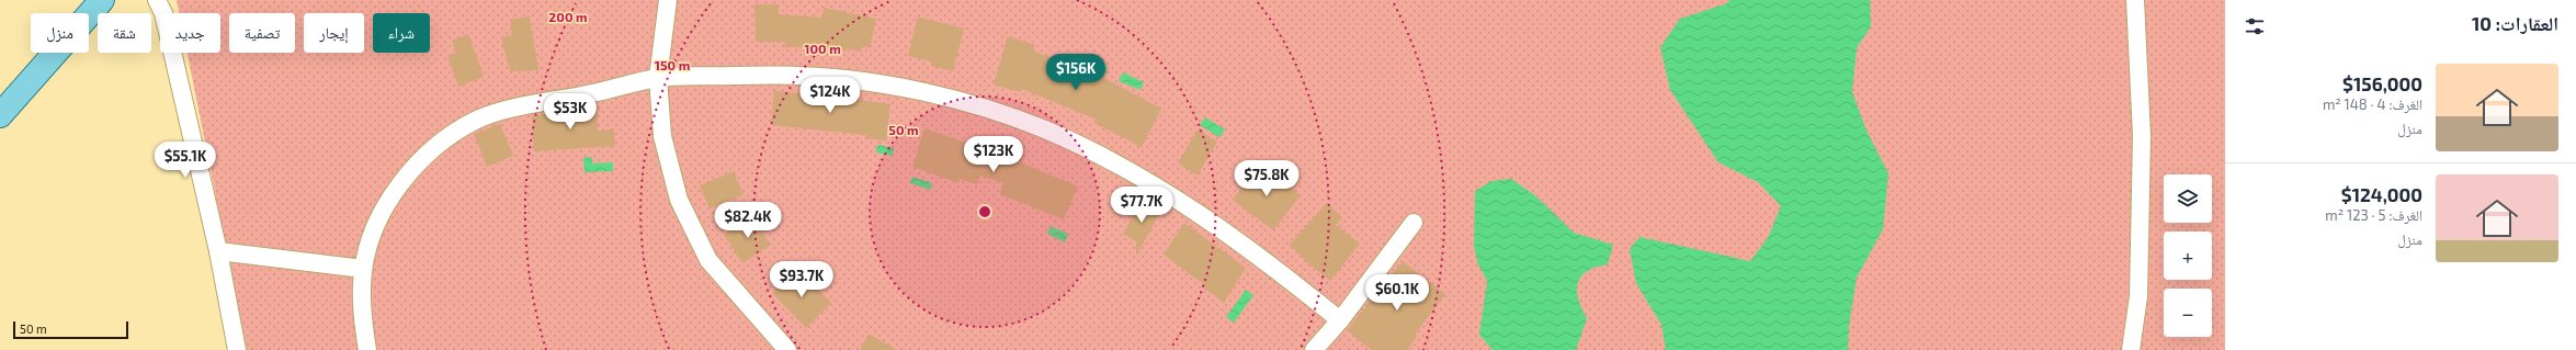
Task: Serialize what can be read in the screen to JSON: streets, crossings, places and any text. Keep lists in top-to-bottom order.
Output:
{
  "scale_bar": "50 m",
  "page": {
    "heading": "العقارات: 10",
    "chip": [
      "شراء",
      "إيجار",
      "تصفية",
      "جديد",
      "شقة",
      "منزل"
    ],
    "list": [
      {
        "name": "$156,000",
        "note": "الغرف: 4 · 148 m² · منزل"
      },
      {
        "name": "$124,000",
        "note": "الغرف: 5 · 123 m² · منزل"
      }
    ],
    "price": [
      "$156K",
      "$124K",
      "$53K",
      "$123K",
      "$55.1K",
      "$75.8K",
      "$77.7K",
      "$82.4K",
      "$93.7K",
      "$60.1K"
    ],
    "map_buttons": ["+", "−"],
    "scale": "50 m"
  },
  "rings": [
    "200 m",
    "100 m",
    "150 m",
    "50 m"
  ]
}
